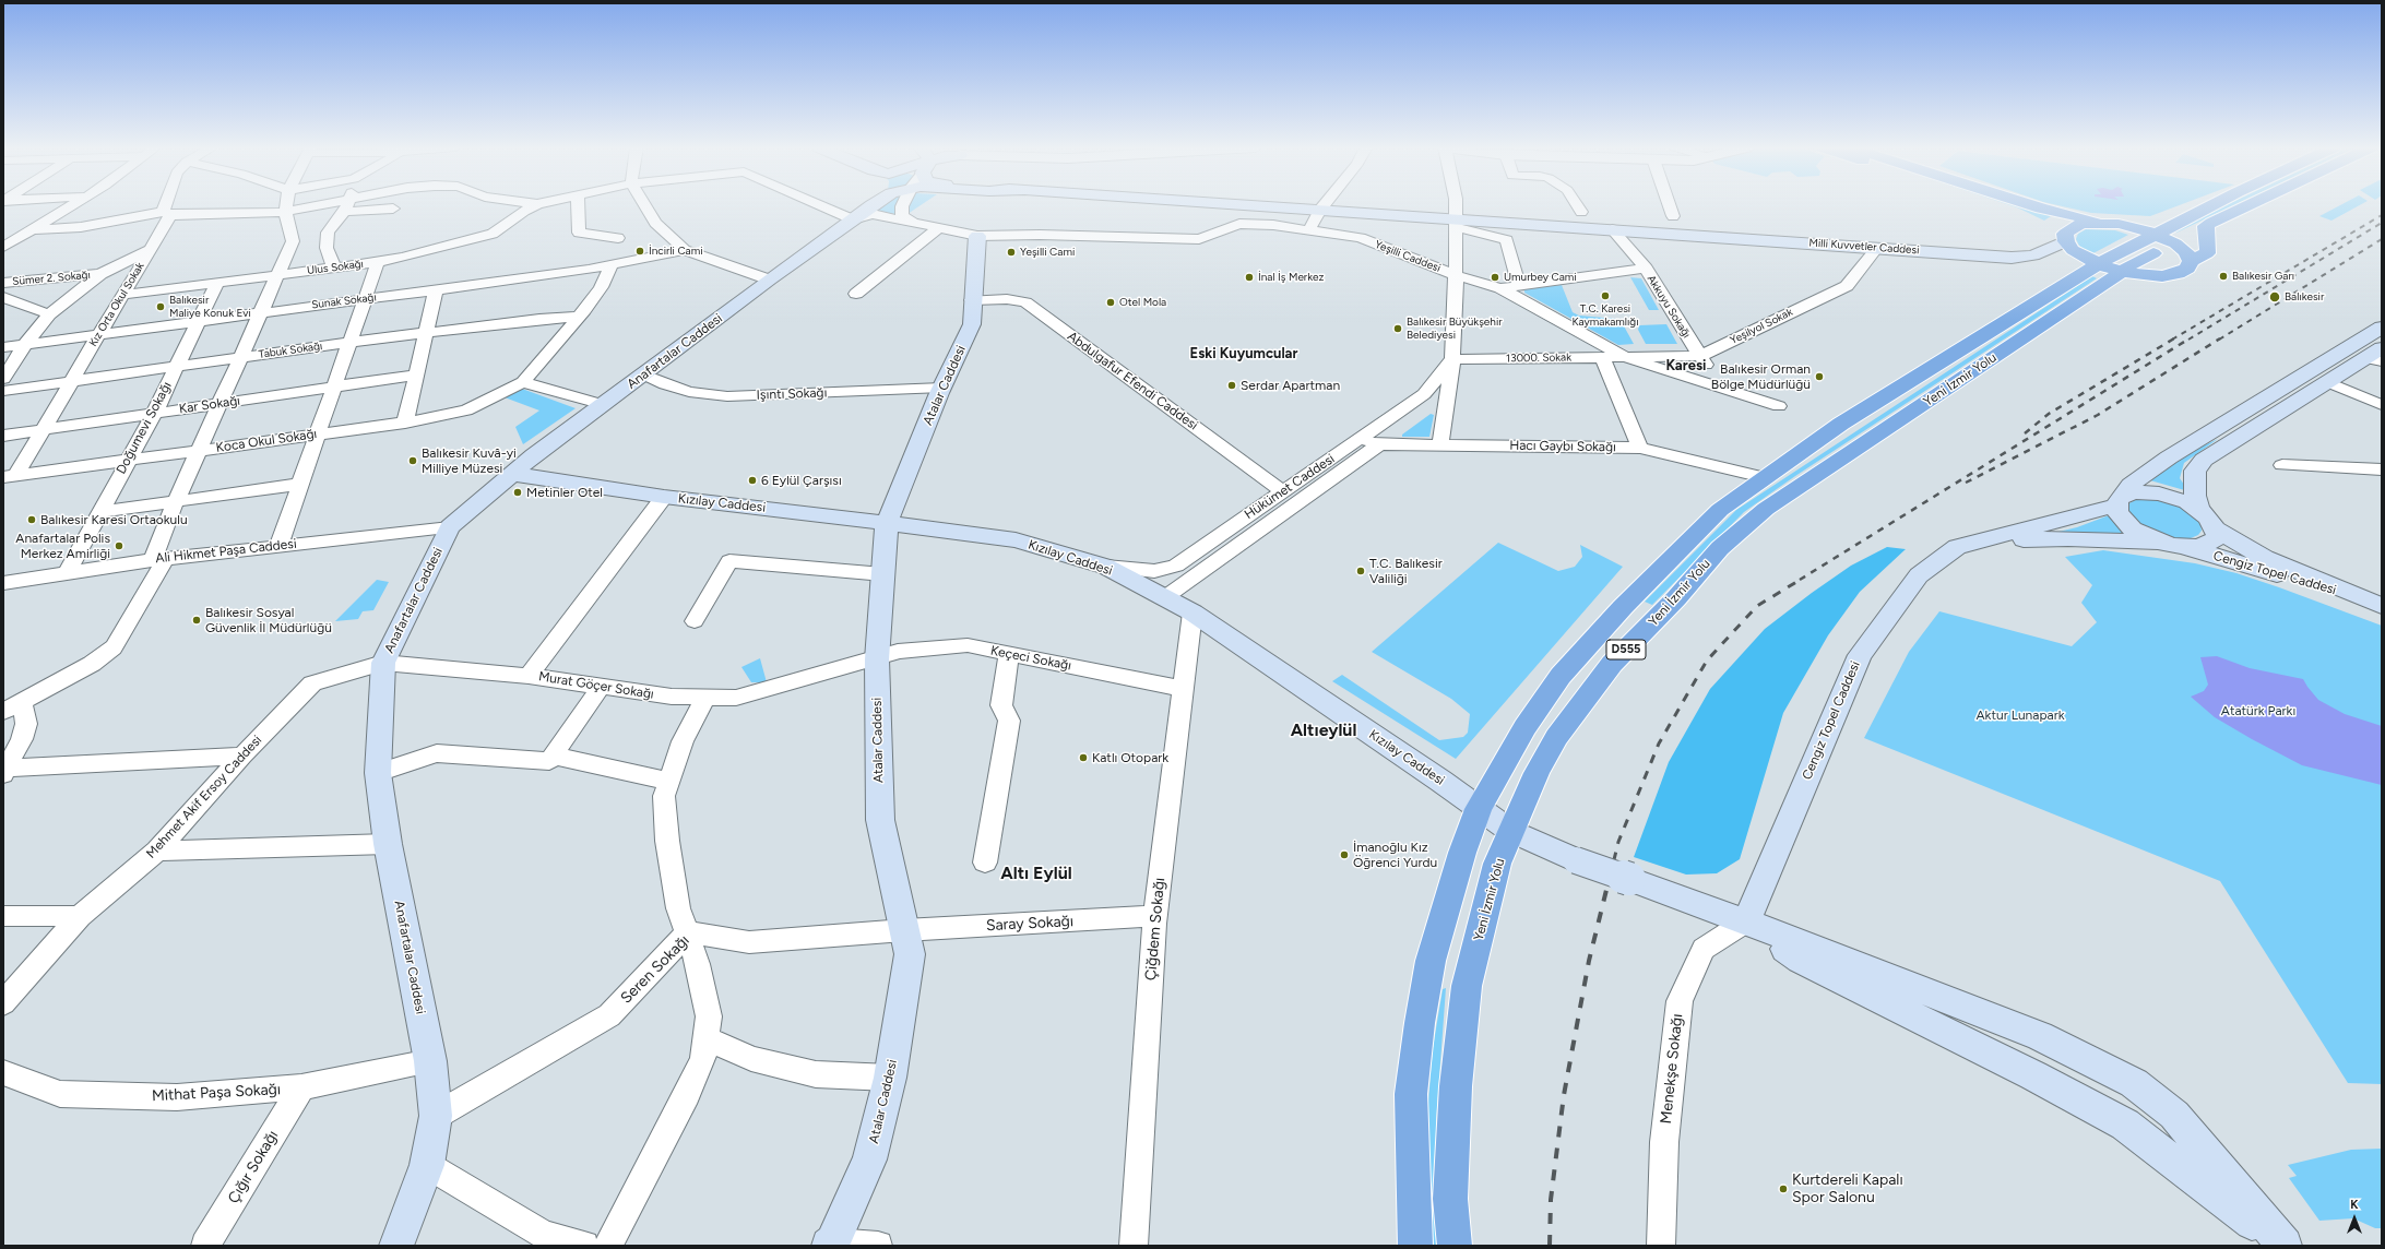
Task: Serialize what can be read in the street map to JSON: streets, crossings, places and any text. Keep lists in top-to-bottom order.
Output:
{
  "streets": {
    "highway": ["Yeni İzmir Yolu", "D555"],
    "main road": [
      "Milli Kuvvetler Caddesi",
      "Anafartalar Caddesi",
      "Atalar Caddesi",
      "Kızılay Caddesi",
      "Cengiz Topel Caddesi"
    ],
    "street": [
      "Yeşilli Caddesi",
      "Ulus Sokağı",
      "Sümer 2. Sokağı",
      "Sunak Sokağı",
      "Kız Orta Okul Sokak",
      "Akkuyu Sokağı",
      "Yeşilyol Sokak",
      "Tabuk Sokağı",
      "13000. Sokak",
      "Abdulgafur Efendi Caddesi",
      "Işıntı Sokağı",
      "Kar Sokağı",
      "Doğumevi Sokağı",
      "Koca Okul Sokağı",
      "Hacı Gaybı Sokağı",
      "Hükümet Caddesi",
      "Ali Hikmet Paşa Caddesi",
      "Keçeci Sokağı",
      "Murat Göçer Sokağı",
      "Mehmet Akif Ersoy Caddesi",
      "Saray Sokağı",
      "Çiğdem Sokağı",
      "Seren Sokağı",
      "Menekşe Sokağı",
      "Mithat Paşa Sokağı",
      "Çığır Sokağı"
    ]
  },
  "crossings": [
    ["Milli Kuvvetler Caddesi", "Akkuyu Sokağı"],
    ["Milli Kuvvetler Caddesi", "Yeşilyol Sokak"],
    ["Yeşilli Caddesi", "Yeşilyol Sokak"],
    ["Yeşilli Caddesi", "Anafartalar Caddesi"],
    ["Yeşilli Caddesi", "13000. Sokak"],
    ["Yeşilli Caddesi", "Atalar Caddesi"],
    ["Ulus Sokağı", "Kız Orta Okul Sokak"],
    ["Ulus Sokağı", "Doğumevi Sokağı"],
    ["Sunak Sokağı", "Kız Orta Okul Sokak"],
    ["Sunak Sokağı", "Doğumevi Sokağı"],
    ["Kız Orta Okul Sokak", "Tabuk Sokağı"],
    ["Kız Orta Okul Sokak", "Kar Sokağı"],
    ["Kız Orta Okul Sokak", "Koca Okul Sokağı"],
    ["Akkuyu Sokağı", "Yeşilyol Sokak"],
    ["Yeşilyol Sokak", "13000. Sokak"],
    ["Tabuk Sokağı", "Doğumevi Sokağı"],
    ["Anafartalar Caddesi", "Işıntı Sokağı"],
    ["Anafartalar Caddesi", "Kızılay Caddesi"],
    ["Anafartalar Caddesi", "Ali Hikmet Paşa Caddesi"],
    ["Anafartalar Caddesi", "Murat Göçer Sokağı"],
    ["Anafartalar Caddesi", "Seren Sokağı"],
    ["Anafartalar Caddesi", "Mithat Paşa Sokağı"],
    ["13000. Sokak", "Hükümet Caddesi"],
    ["Yeni İzmir Yolu", "Hacı Gaybı Sokağı"],
    ["Yeni İzmir Yolu", "Kızılay Caddesi"],
    ["Yeni İzmir Yolu", "D555"],
    ["Abdulgafur Efendi Caddesi", "Atalar Caddesi"],
    ["Abdulgafur Efendi Caddesi", "Hükümet Caddesi"],
    ["Atalar Caddesi", "Işıntı Sokağı"],
    ["Atalar Caddesi", "Kızılay Caddesi"],
    ["Atalar Caddesi", "Keçeci Sokağı"],
    ["Atalar Caddesi", "Murat Göçer Sokağı"],
    ["Atalar Caddesi", "Saray Sokağı"],
    ["Atalar Caddesi", "Seren Sokağı"],
    ["Kar Sokağı", "Doğumevi Sokağı"],
    ["Doğumevi Sokağı", "Koca Okul Sokağı"],
    ["Doğumevi Sokağı", "Ali Hikmet Paşa Caddesi"],
    ["Hacı Gaybı Sokağı", "Hükümet Caddesi"],
    ["Hükümet Caddesi", "Kızılay Caddesi"],
    ["Kızılay Caddesi", "Cengiz Topel Caddesi"],
    ["Kızılay Caddesi", "Çiğdem Sokağı"],
    ["Kızılay Caddesi", "Menekşe Sokağı"],
    ["Cengiz Topel Caddesi", "Menekşe Sokağı"],
    ["Keçeci Sokağı", "Murat Göçer Sokağı"],
    ["Keçeci Sokağı", "Çiğdem Sokağı"],
    ["Murat Göçer Sokağı", "Mehmet Akif Ersoy Caddesi"],
    ["Saray Sokağı", "Çiğdem Sokağı"],
    ["Saray Sokağı", "Seren Sokağı"],
    ["Mithat Paşa Sokağı", "Çığır Sokağı"]
  ],
  "districts": [
    "Eski Kuyumcular",
    "Karesi",
    "Altıeylül",
    "Altı Eylül"
  ],
  "parks": ["Atatürk Parkı", "Aktur Lunapark"],
  "places": [
    "İncirli Cami",
    "Yeşilli Cami",
    "Balıkesir Garı",
    "İnal İş Merkez",
    "Umurbey Cami",
    "T.C. Karesi Kaymakamlığı",
    "Balıkesir",
    "Otel Mola",
    "Balıkesir Maliye Konuk Evi",
    "Balıkesir Büyükşehir Belediyesi",
    "Balıkesir Orman Bölge Müdürlüğü",
    "Serdar Apartman",
    "Balıkesir Kuvâ-yi Milliye Müzesi",
    "6 Eylül Çarşısı",
    "Metinler Otel",
    "Balıkesir Karesi Ortaokulu",
    "Anafartalar Polis Merkez Amirliği",
    "T.C. Balıkesir Valiliği",
    "Balıkesir Sosyal Güvenlik İl Müdürlüğü",
    "Katlı Otopark",
    "İmanoğlu Kız Öğrenci Yurdu",
    "Kurtdereli Kapalı Spor Salonu"
  ],
  "north": "top"
}
